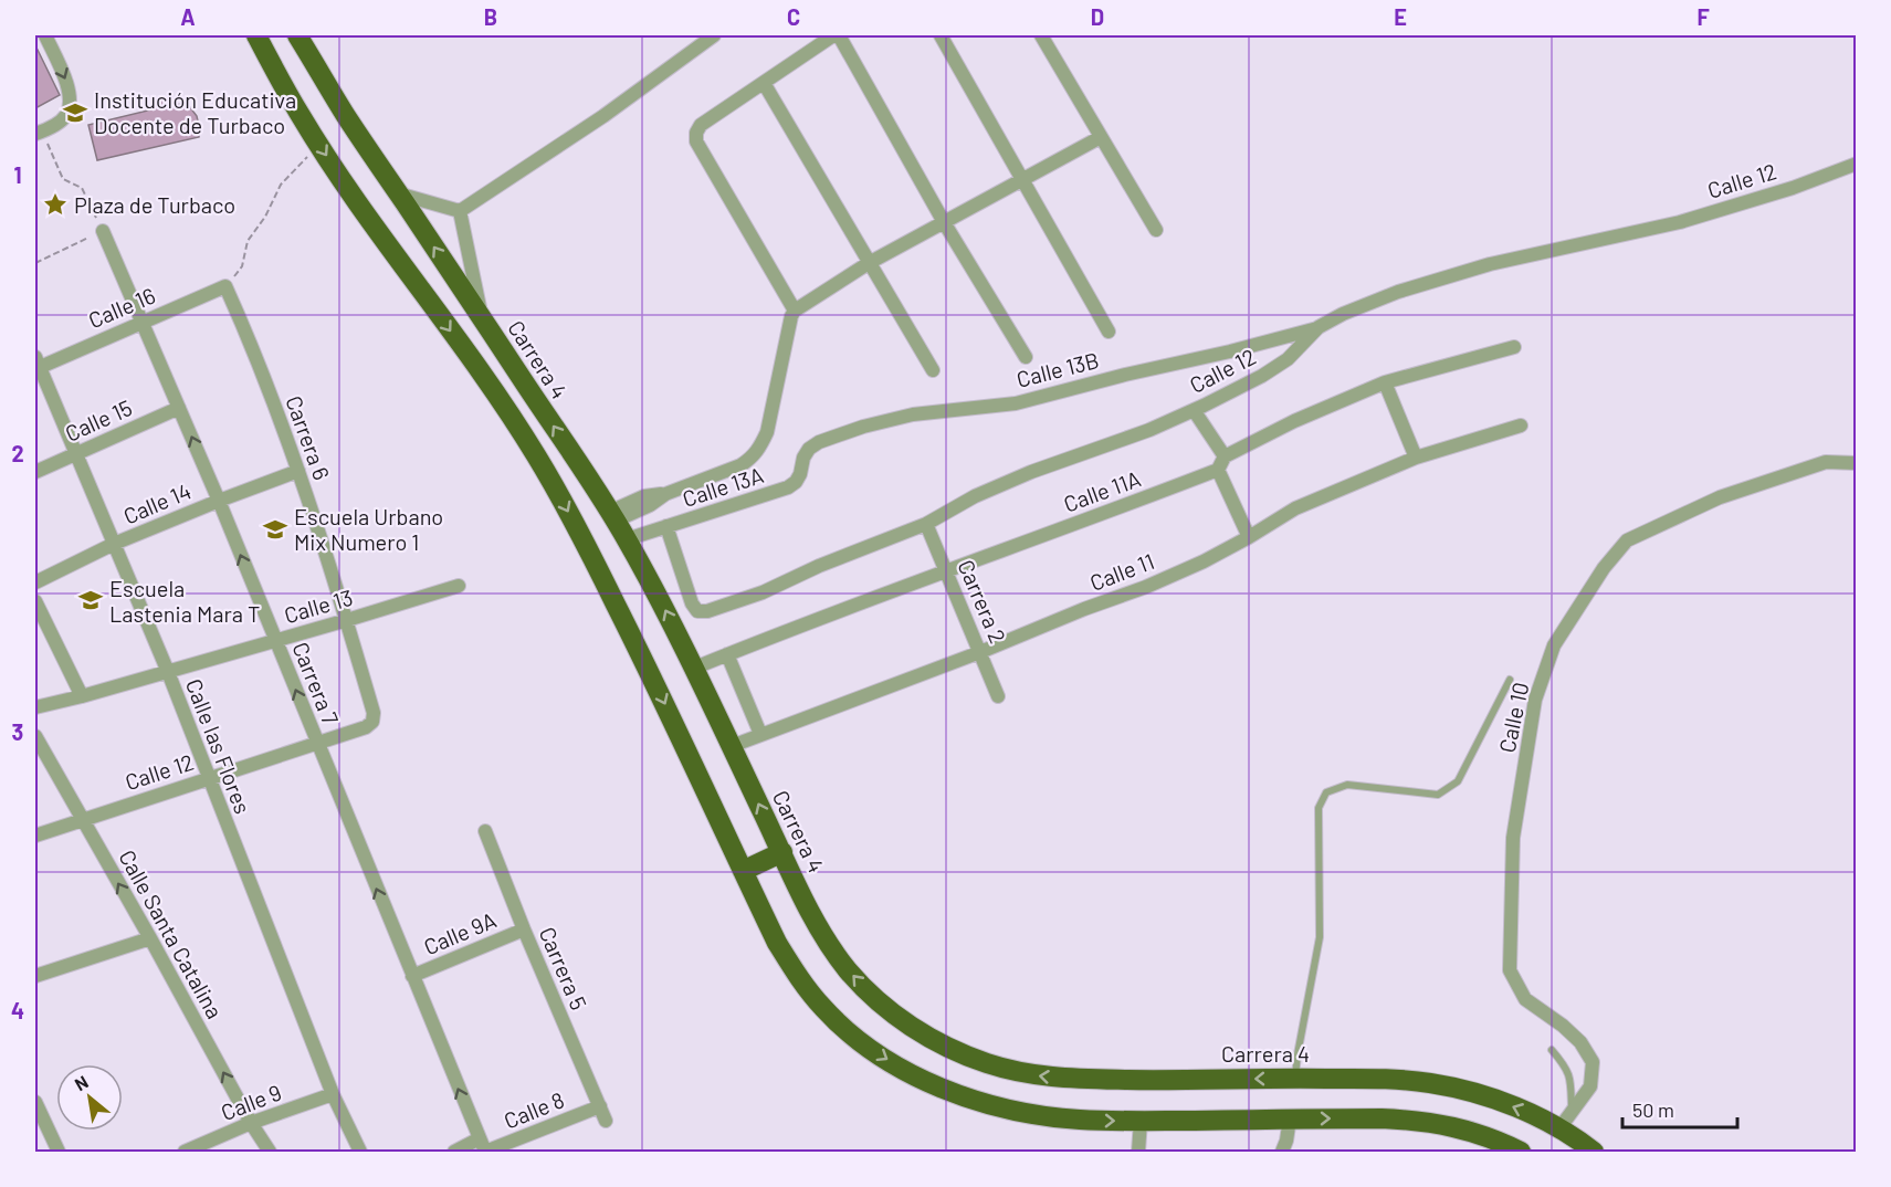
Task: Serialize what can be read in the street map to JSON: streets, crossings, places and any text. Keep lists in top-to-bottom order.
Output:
{
  "streets": {
    "highway": ["Carrera 4"],
    "street": [
      "Calle 12",
      "Calle 16",
      "Calle 13B",
      "Calle 15",
      "Carrera 6",
      "Calle 13A",
      "Calle 11A",
      "Calle 14",
      "Calle 11",
      "Carrera 2",
      "Calle 13",
      "Carrera 7",
      "Calle 10",
      "Calle las Flores",
      "Calle 9A",
      "Calle Santa Catalina",
      "Carrera 5",
      "Calle 9",
      "Calle 8"
    ]
  },
  "crossings": [
    ["Calle 12", "Calle 13B"],
    ["Calle 12", "Carrera 6"],
    ["Calle 12", "Calle 13A"],
    ["Calle 12", "Carrera 2"],
    ["Calle 12", "Carrera 7"],
    ["Calle 12", "Calle las Flores"],
    ["Calle 12", "Calle Santa Catalina"],
    ["Calle 16", "Carrera 6"],
    ["Calle 16", "Carrera 7"],
    ["Calle 16", "Calle las Flores"],
    ["Carrera 4", "Calle 13A"],
    ["Carrera 4", "Calle 11A"],
    ["Carrera 4", "Calle 11"],
    ["Carrera 4", "Calle 10"],
    ["Calle 13B", "Calle 13A"],
    ["Calle 15", "Carrera 7"],
    ["Calle 15", "Calle las Flores"],
    ["Carrera 6", "Calle 14"],
    ["Carrera 6", "Calle 13"],
    ["Calle 11A", "Carrera 2"],
    ["Calle 14", "Carrera 7"],
    ["Calle 14", "Calle las Flores"],
    ["Calle 11", "Carrera 2"],
    ["Calle 13", "Carrera 7"],
    ["Calle 13", "Calle las Flores"],
    ["Carrera 7", "Calle 9A"],
    ["Carrera 7", "Calle 8"],
    ["Calle las Flores", "Calle 9"],
    ["Calle 9A", "Carrera 5"],
    ["Calle Santa Catalina", "Calle 9"],
    ["Carrera 5", "Calle 8"]
  ],
  "one_way": ["Carrera 7", "Calle Santa Catalina"],
  "places": {
    "school or university": ["Institución Educativa Docente de Turbaco", "Escuela Urbano Mix Numero 1", "Escuela Lastenia Mara T"],
    "place": ["Plaza de Turbaco"]
  },
  "scale_bar": "50 m",
  "north": "top left",
  "grid": {
    "columns": [
      "A",
      "B",
      "C",
      "D",
      "E",
      "F"
    ],
    "rows": [
      "1",
      "2",
      "3",
      "4"
    ]
  }
}
